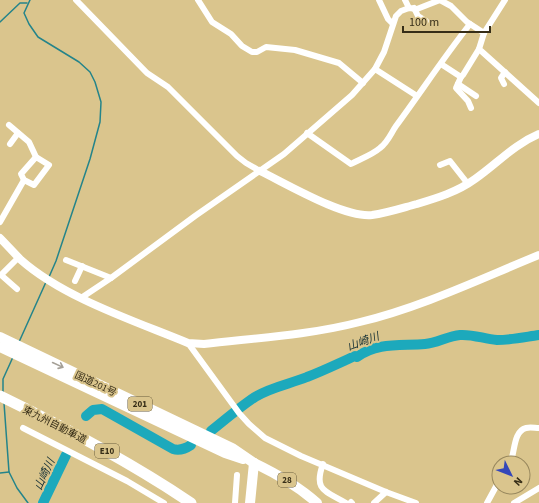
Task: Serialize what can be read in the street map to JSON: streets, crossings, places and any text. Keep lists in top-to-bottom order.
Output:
{
  "streets": {
    "highway": ["東九州自動車道", "E10"],
    "main road": ["国道201号", "201", "28"]
  },
  "crossings": [
    ["国道201号", "28"]
  ],
  "water": ["山崎川"],
  "scale_bar": "100 m",
  "north": "bottom right"
}
